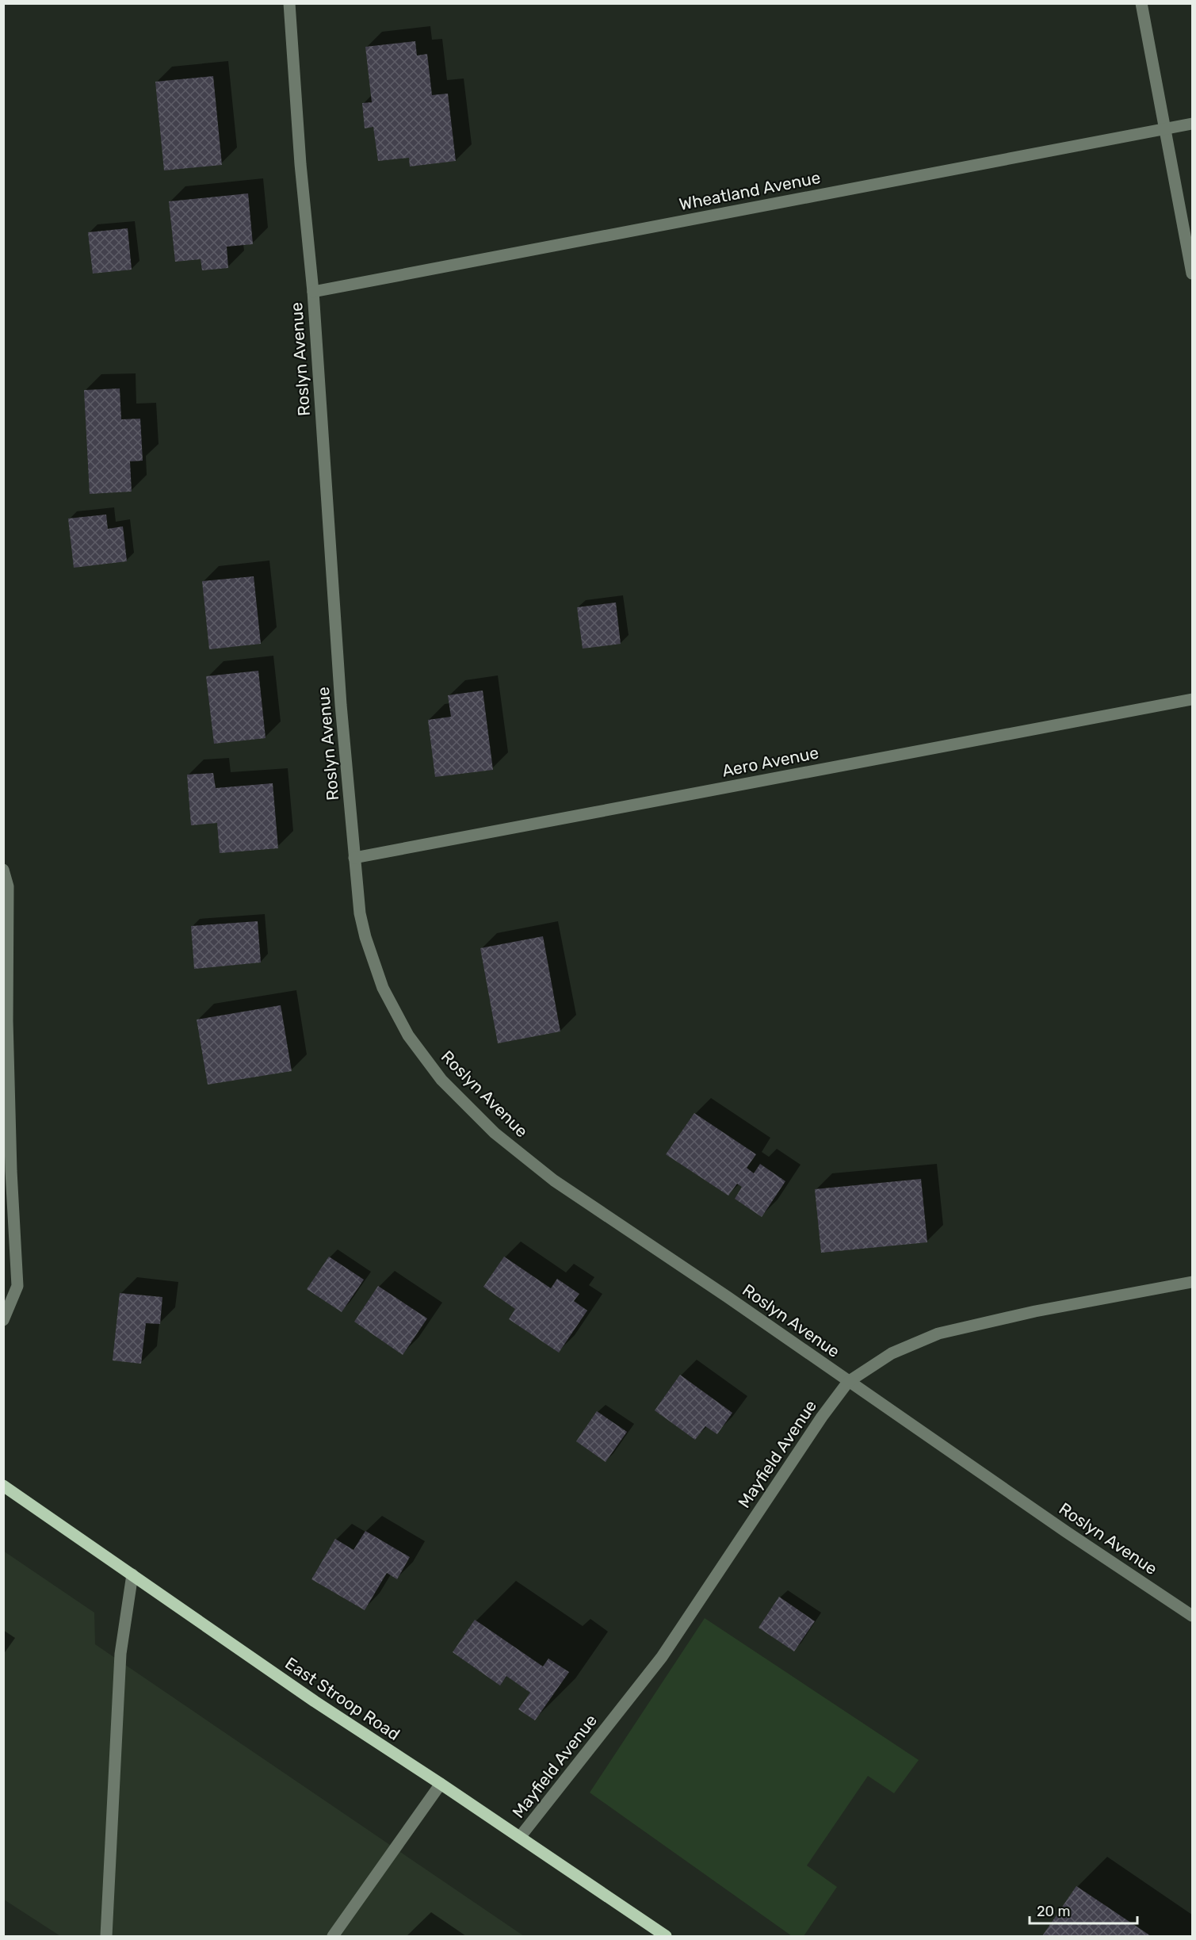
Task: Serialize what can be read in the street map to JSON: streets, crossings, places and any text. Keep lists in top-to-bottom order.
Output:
{
  "streets": {
    "main road": ["East Stroop Road"],
    "street": [
      "Wheatland Avenue",
      "Roslyn Avenue",
      "Aero Avenue",
      "Mayfield Avenue"
    ]
  },
  "crossings": [
    ["Wheatland Avenue", "Roslyn Avenue"],
    ["Roslyn Avenue", "Aero Avenue"],
    ["Roslyn Avenue", "Mayfield Avenue"],
    ["Mayfield Avenue", "East Stroop Road"]
  ],
  "scale_bar": "20 m"
}
